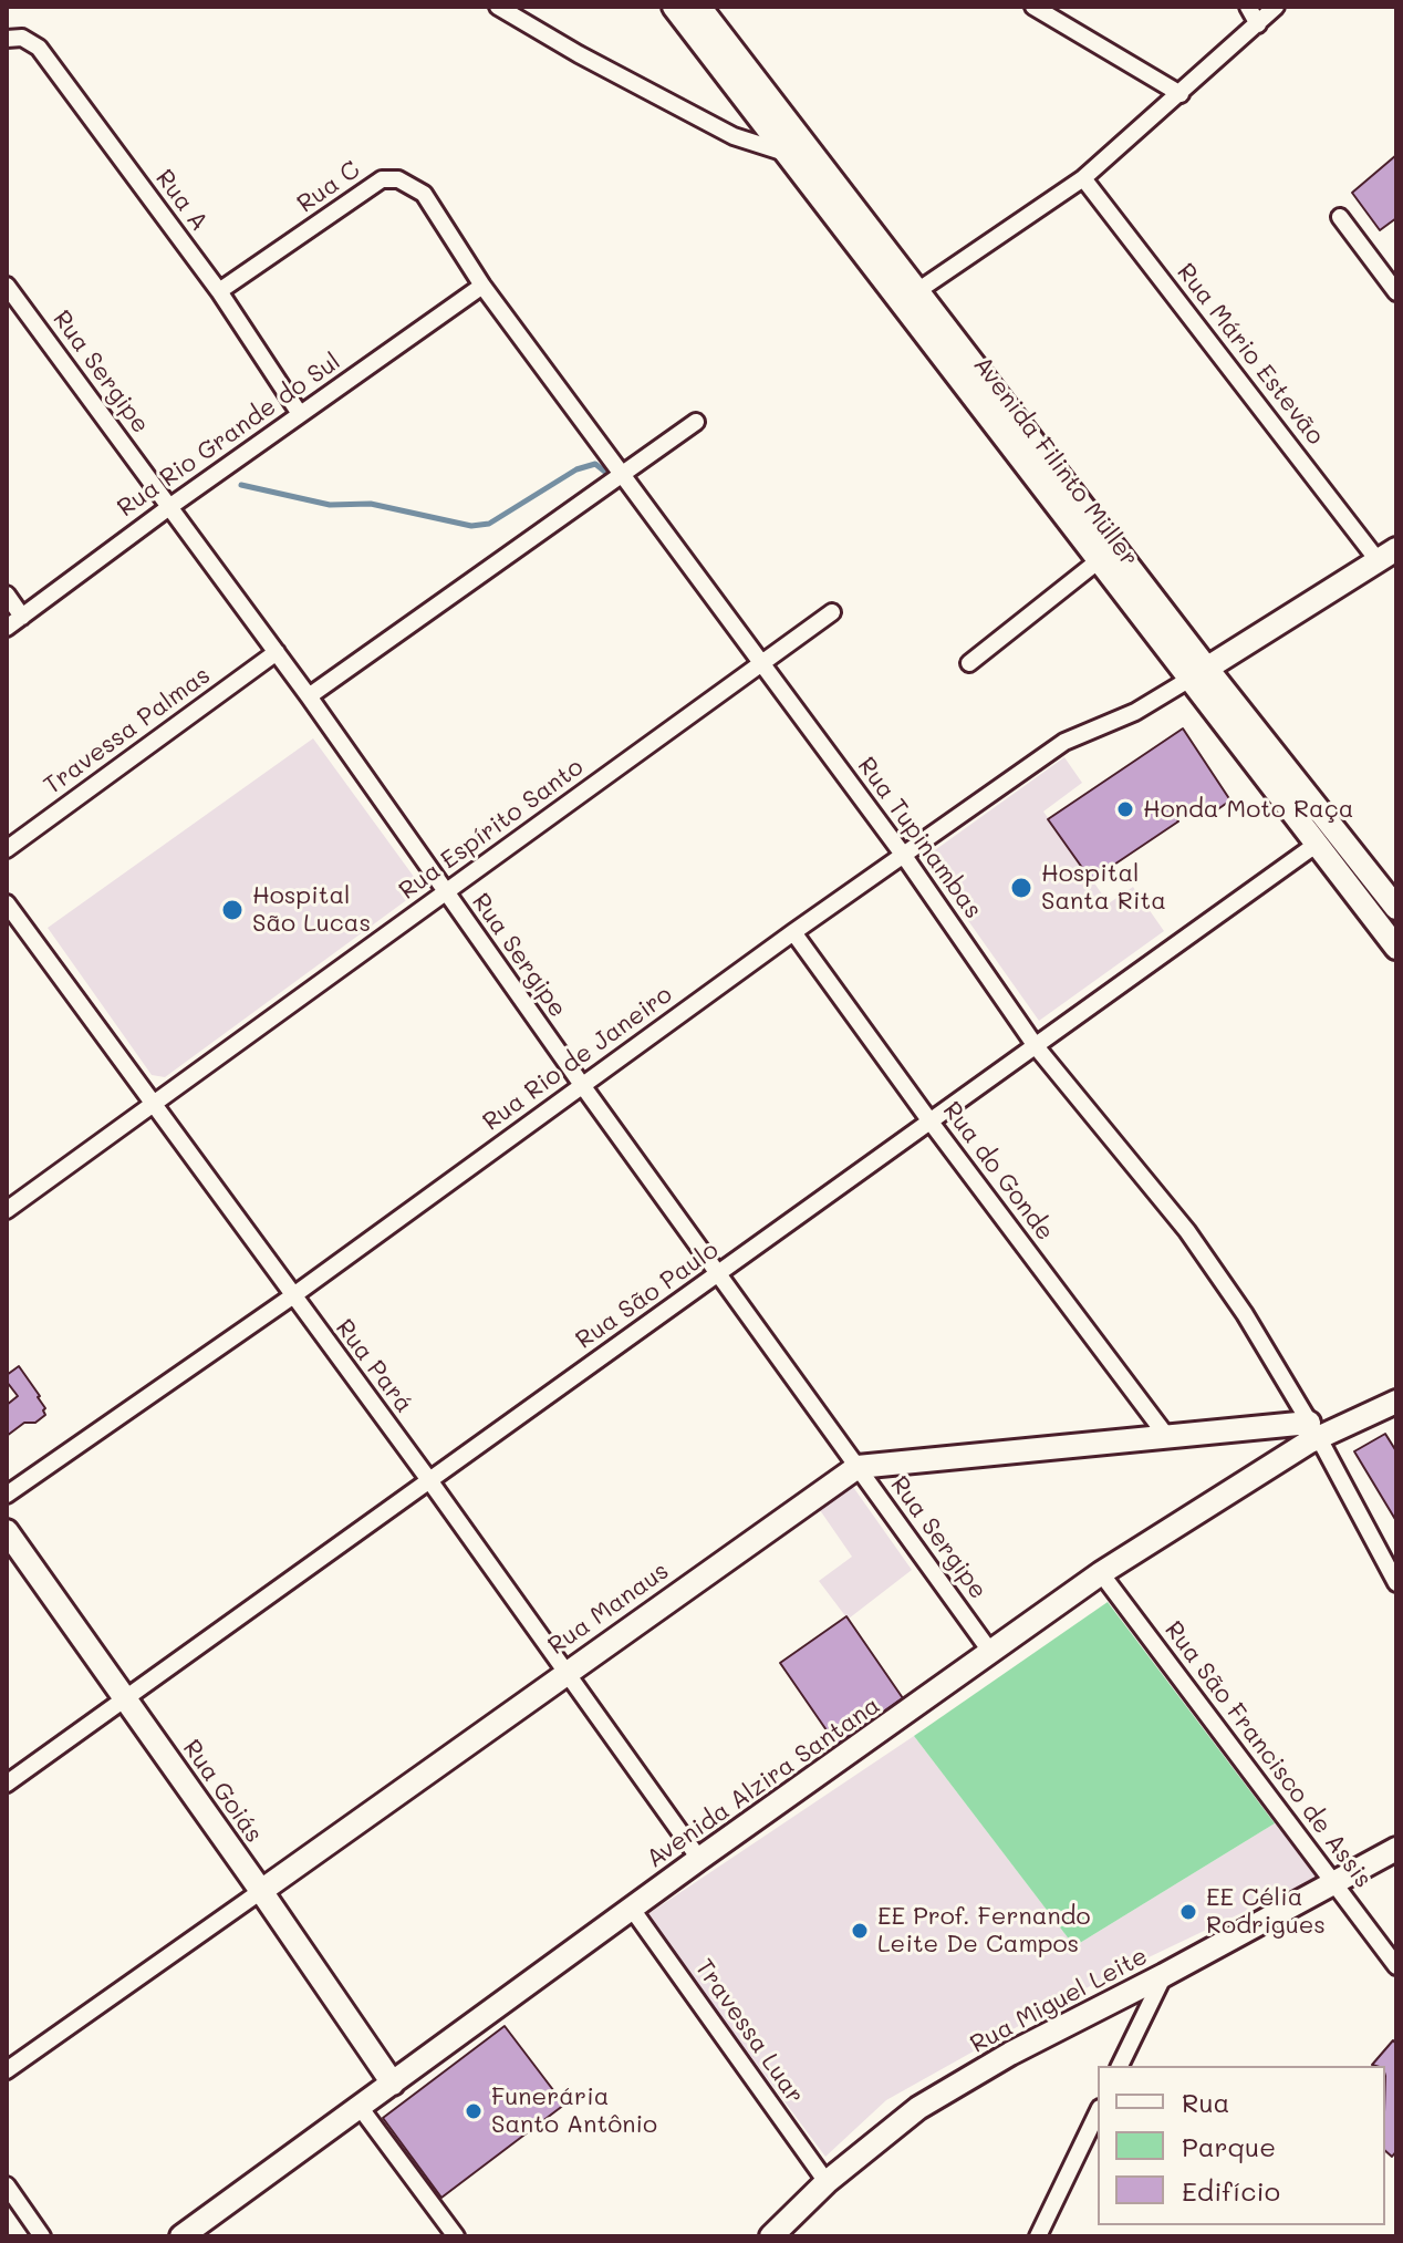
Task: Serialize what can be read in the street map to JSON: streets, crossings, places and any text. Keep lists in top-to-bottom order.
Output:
{
  "streets": {
    "main road": [
      "Avenida Filinto Müller",
      "Rua Manaus",
      "Avenida Alzira Santana",
      "Rua Goiás",
      "Rua Miguel Leite"
    ],
    "street": [
      "Rua C",
      "Rua A",
      "Rua Mário Estevão",
      "Rua Sergipe",
      "Rua Rio Grande do Sul",
      "Travessa Palmas",
      "Rua Espírito Santo",
      "Rua Tupinambas",
      "Rua Rio de Janeiro",
      "Rua do Gonde",
      "Rua São Paulo",
      "Rua Pará",
      "Rua São Francisco de Assis",
      "Travessa Luar"
    ]
  },
  "crossings": [
    ["Rua C", "Rua A"],
    ["Rua C", "Rua Rio Grande do Sul"],
    ["Rua C", "Rua Tupinambas"],
    ["Rua A", "Rua Rio Grande do Sul"],
    ["Rua Sergipe", "Rua Rio Grande do Sul"],
    ["Rua Sergipe", "Travessa Palmas"],
    ["Rua Sergipe", "Rua Espírito Santo"],
    ["Rua Sergipe", "Rua Rio de Janeiro"],
    ["Rua Sergipe", "Rua São Paulo"],
    ["Rua Sergipe", "Rua Manaus"],
    ["Rua Sergipe", "Avenida Alzira Santana"],
    ["Rua Rio Grande do Sul", "Rua Tupinambas"],
    ["Avenida Filinto Müller", "Rua Rio de Janeiro"],
    ["Avenida Filinto Müller", "Rua São Paulo"],
    ["Rua Espírito Santo", "Rua Tupinambas"],
    ["Rua Espírito Santo", "Rua Pará"],
    ["Rua Tupinambas", "Rua Rio de Janeiro"],
    ["Rua Tupinambas", "Rua São Paulo"],
    ["Rua Tupinambas", "Rua Manaus"],
    ["Rua Tupinambas", "Avenida Alzira Santana"],
    ["Rua Rio de Janeiro", "Rua do Gonde"],
    ["Rua Rio de Janeiro", "Rua Pará"],
    ["Rua do Gonde", "Rua São Paulo"],
    ["Rua do Gonde", "Rua Manaus"],
    ["Rua São Paulo", "Rua Pará"],
    ["Rua São Paulo", "Rua Goiás"],
    ["Rua Pará", "Rua Manaus"],
    ["Rua Pará", "Avenida Alzira Santana"],
    ["Rua Manaus", "Avenida Alzira Santana"],
    ["Rua Manaus", "Rua Goiás"],
    ["Rua São Francisco de Assis", "Avenida Alzira Santana"],
    ["Rua São Francisco de Assis", "Rua Miguel Leite"],
    ["Avenida Alzira Santana", "Rua Goiás"],
    ["Avenida Alzira Santana", "Travessa Luar"],
    ["Rua Miguel Leite", "Travessa Luar"]
  ],
  "places": [
    "Honda Moto Raça",
    "Hospital Santa Rita",
    "Hospital São Lucas",
    "EE Célia Rodrigues",
    "EE Prof. Fernando Leite De Campos",
    "Funerária Santo Antônio"
  ],
  "legend": ["Rua", "Parque", "Edifício"]
}
